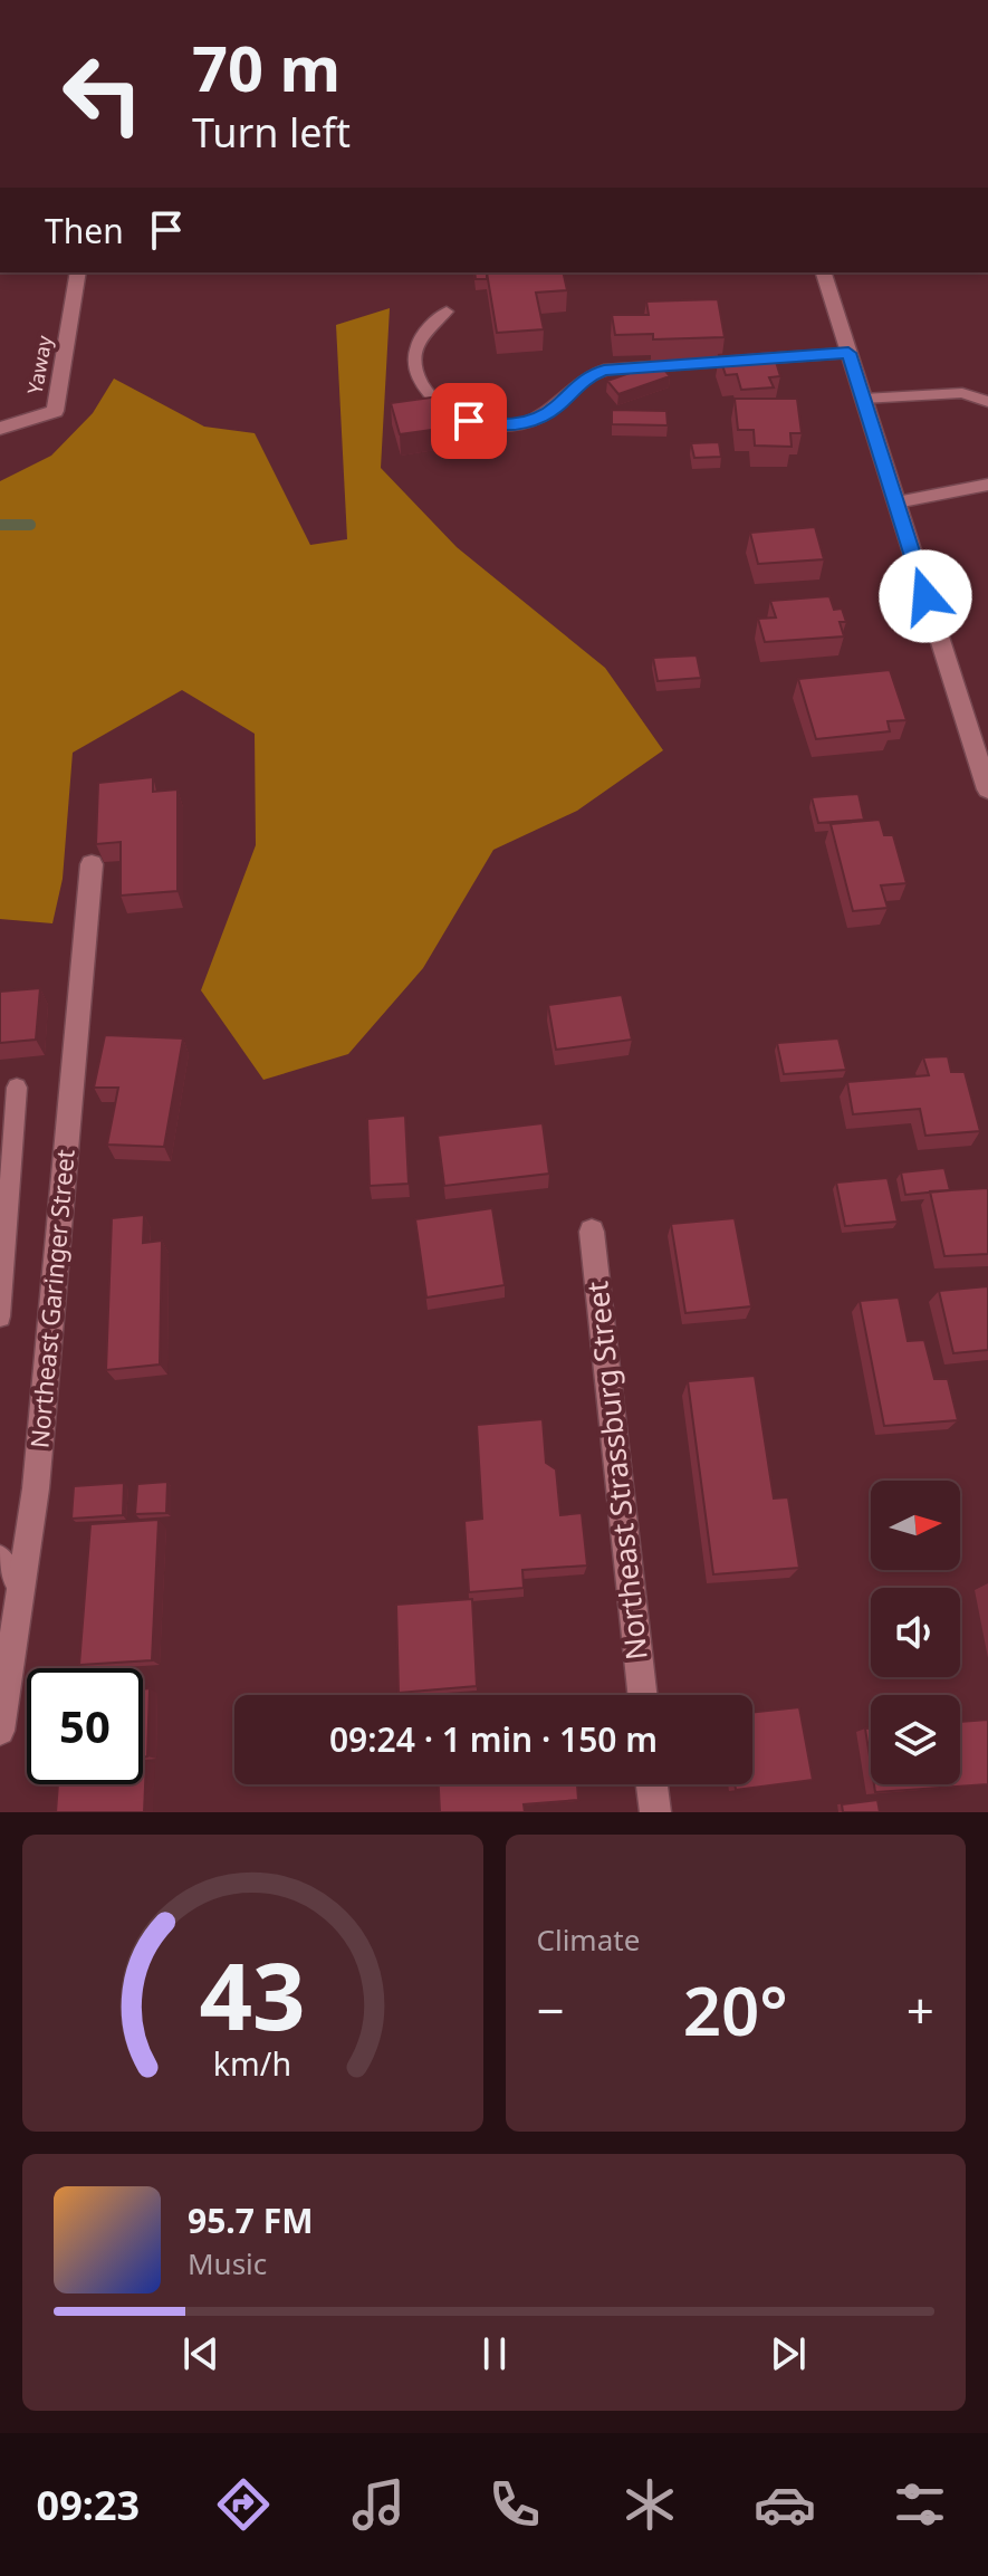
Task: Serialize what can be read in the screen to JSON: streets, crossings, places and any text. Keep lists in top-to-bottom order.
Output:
{
  "streets": {
    "street": ["Yaway", "Northeast Garinger Street", "Northeast Strassburg Street"]
  },
  "north": "right",
  "page": {
    "turn": ["70 m", "Turn left"],
    "then": "Then",
    "limit": "50",
    "trip": "09:24 · 1 min · 150 m",
    "tile": "Climate",
    "heat": ["−", "20°", "+"],
    "song": ["95.7 FM", "Music"],
    "tabs": "09:23",
    "gauge": ["43", "km/h"]
  }
}
